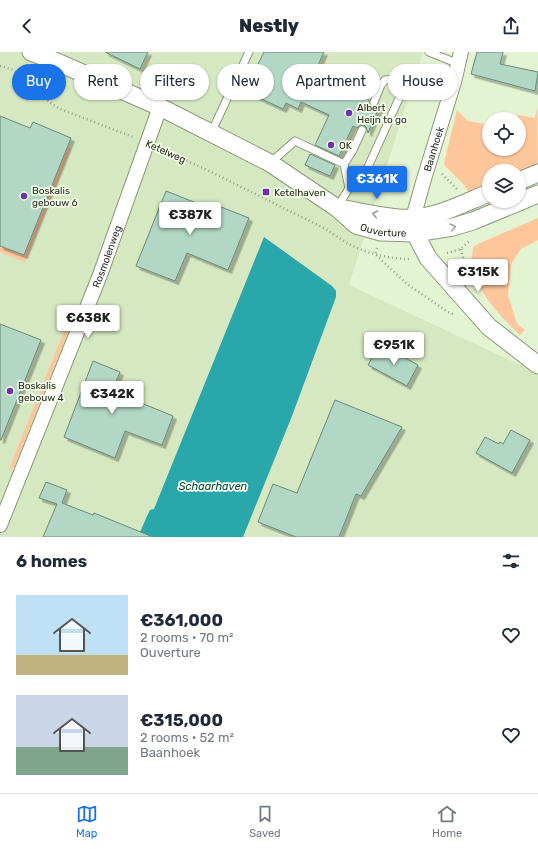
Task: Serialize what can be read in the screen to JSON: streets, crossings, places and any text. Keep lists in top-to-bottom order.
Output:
{
  "streets": {
    "street": ["Baanhoek", "Ouverture", "Rosmolenweg"],
    "path": ["Ketelweg"]
  },
  "crossings": [
    ["Baanhoek", "Ouverture"],
    ["Ketelweg", "Rosmolenweg"]
  ],
  "water": ["Schaarhaven"],
  "places": {
    "other": [
      "Albert Heijn to go",
      "OK",
      "Boskalis gebouw 6",
      "Boskalis gebouw 4"
    ],
    "transit": ["Ketelhaven"]
  },
  "page": {
    "header": "Nestly",
    "chip": [
      "Buy",
      "Rent",
      "Filters",
      "New",
      "Apartment",
      "House"
    ],
    "price": [
      "€361K",
      "€387K",
      "€315K",
      "€638K",
      "€951K",
      "€342K"
    ],
    "heading": "6 homes",
    "list": [
      {
        "name": "€361,000",
        "note": "2 rooms · 70 m² · Ouverture"
      },
      {
        "name": "€315,000",
        "note": "2 rooms · 52 m² · Baanhoek"
      }
    ],
    "tabs": ["Map", "Saved", "Home"]
  }
}
